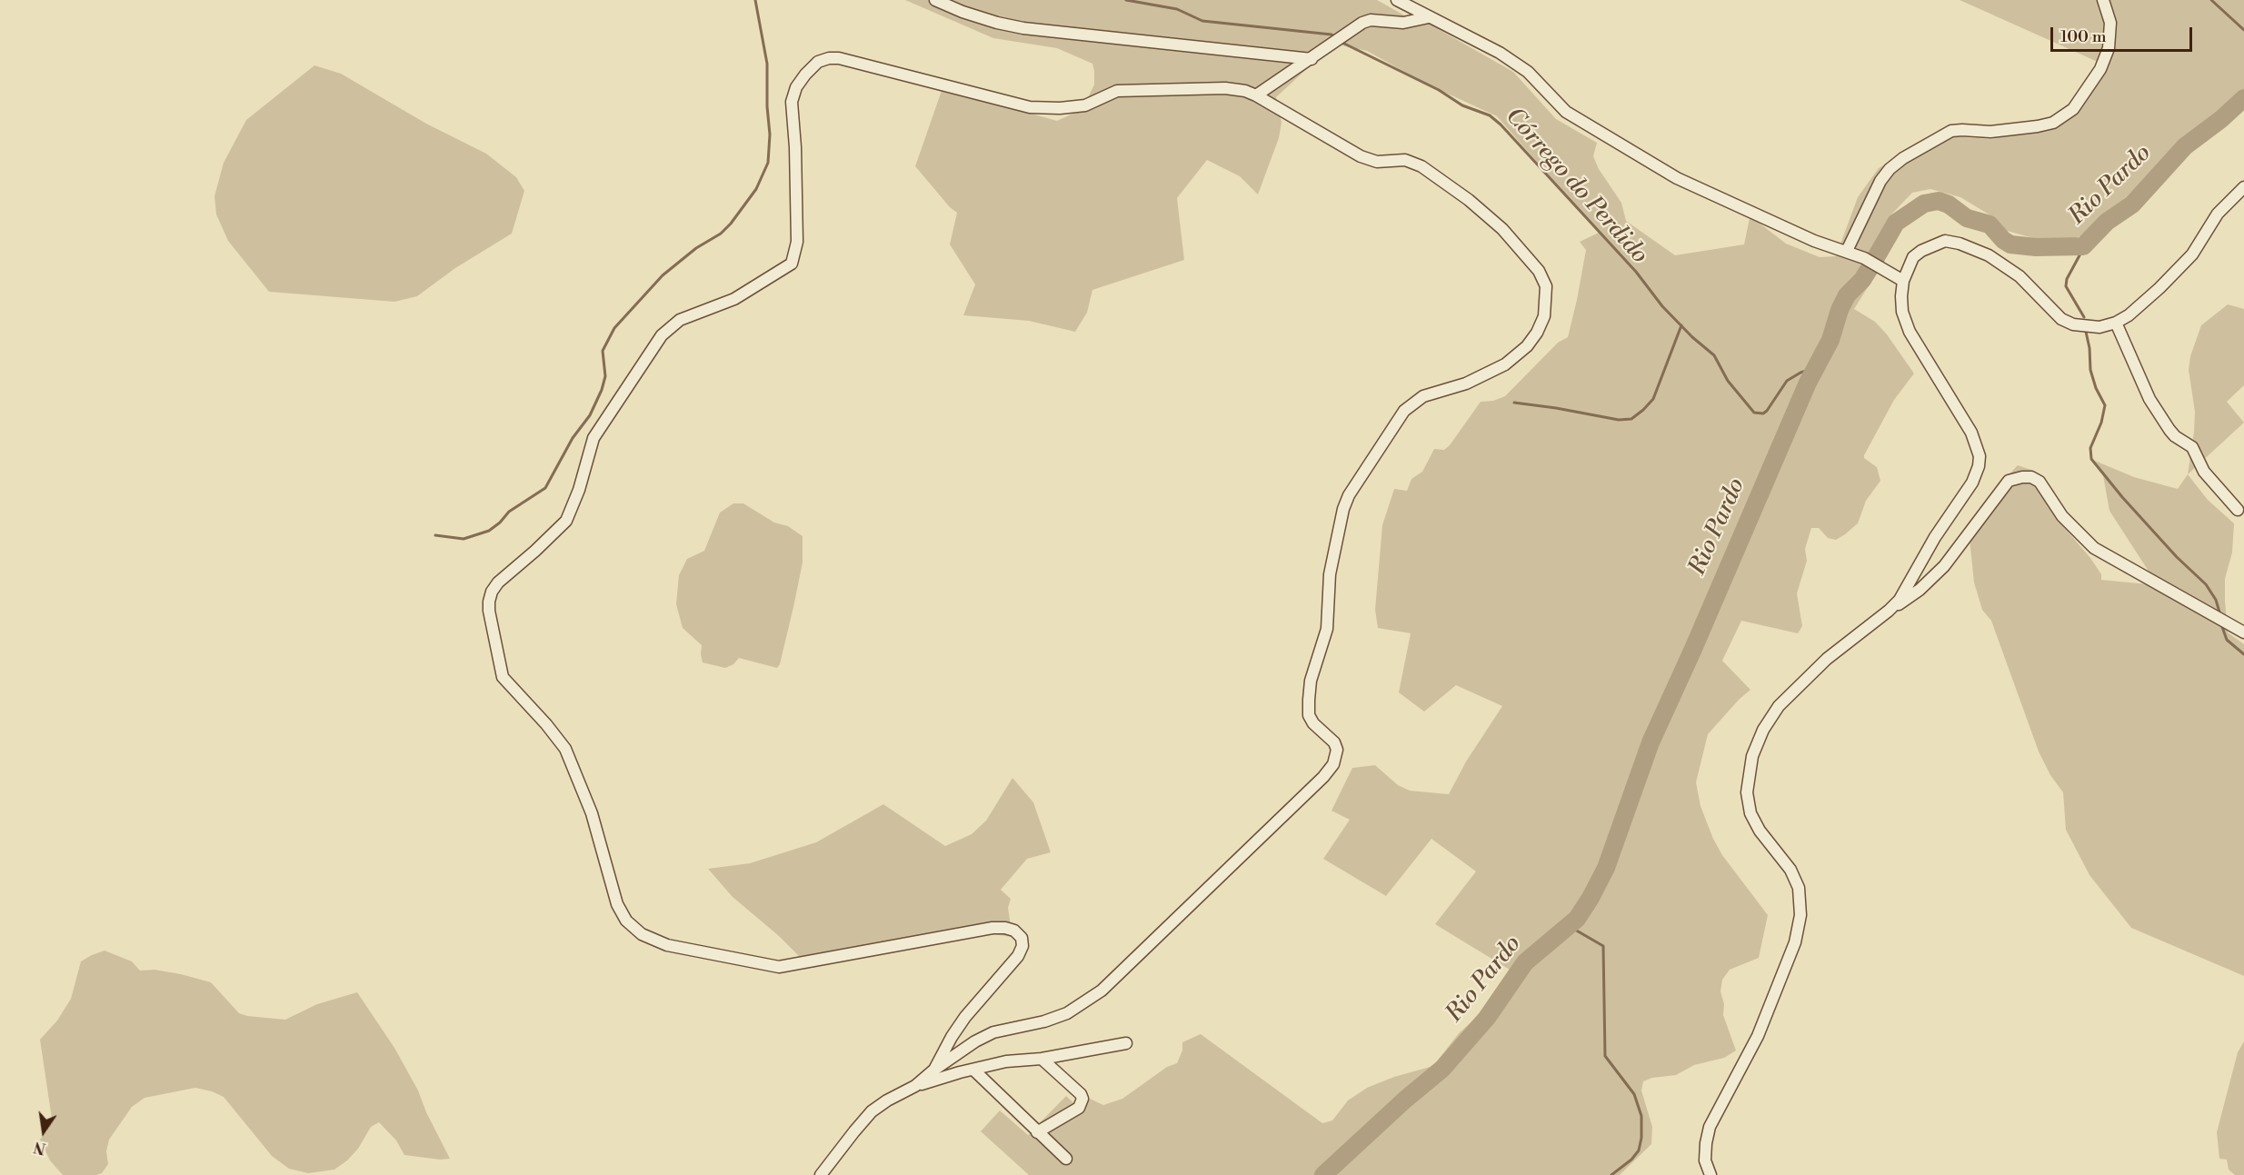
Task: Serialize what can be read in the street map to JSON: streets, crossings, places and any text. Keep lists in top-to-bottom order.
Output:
{
  "water": ["Rio Pardo", "Córrego do Perdido"],
  "scale_bar": "100 m",
  "north": "bottom"
}
